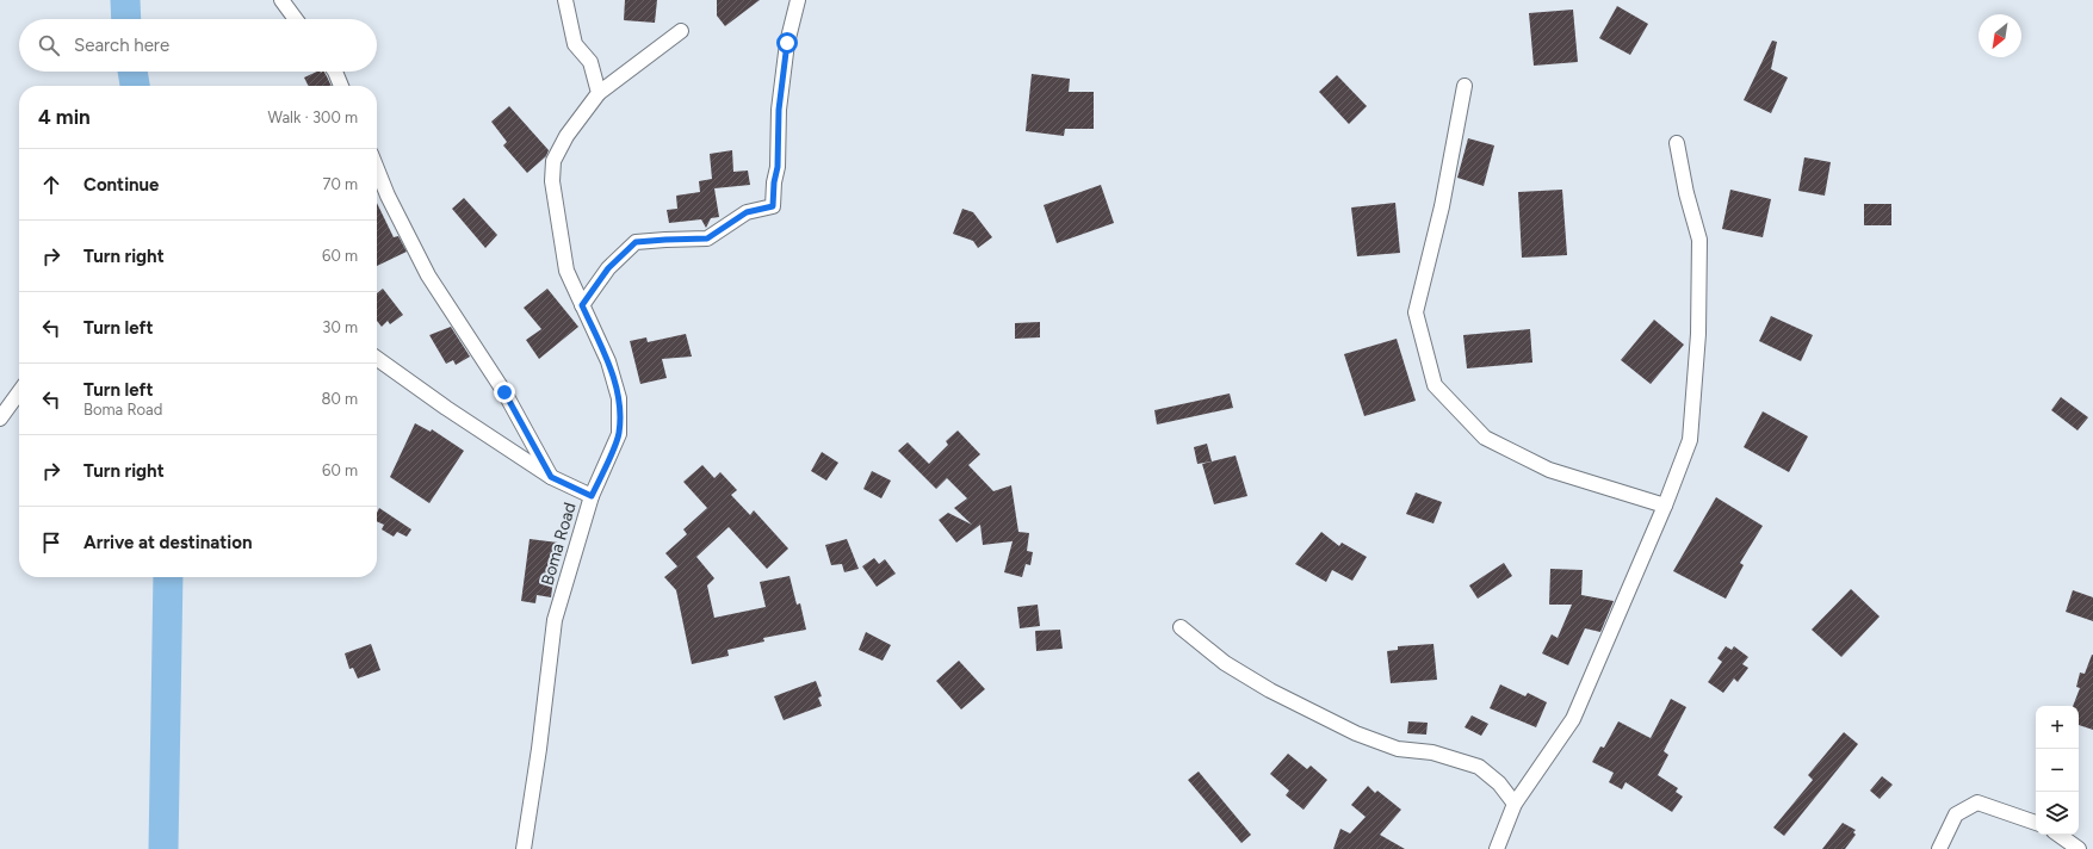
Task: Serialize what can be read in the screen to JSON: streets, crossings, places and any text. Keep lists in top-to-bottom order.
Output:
{
  "streets": {
    "street": ["Boma Road"]
  },
  "north": "bottom left",
  "page": {
    "search": "Search here",
    "heading": ["4 min", "Walk · 300 m"],
    "list": [
      ["Continue", "70 m"],
      ["Turn right", "60 m"],
      ["Turn left", "30 m"],
      ["Turn left", "Boma Road", "80 m"],
      ["Turn right", "60 m"],
      "Arrive at destination"
    ],
    "map_buttons": ["+", "−"]
  }
}
